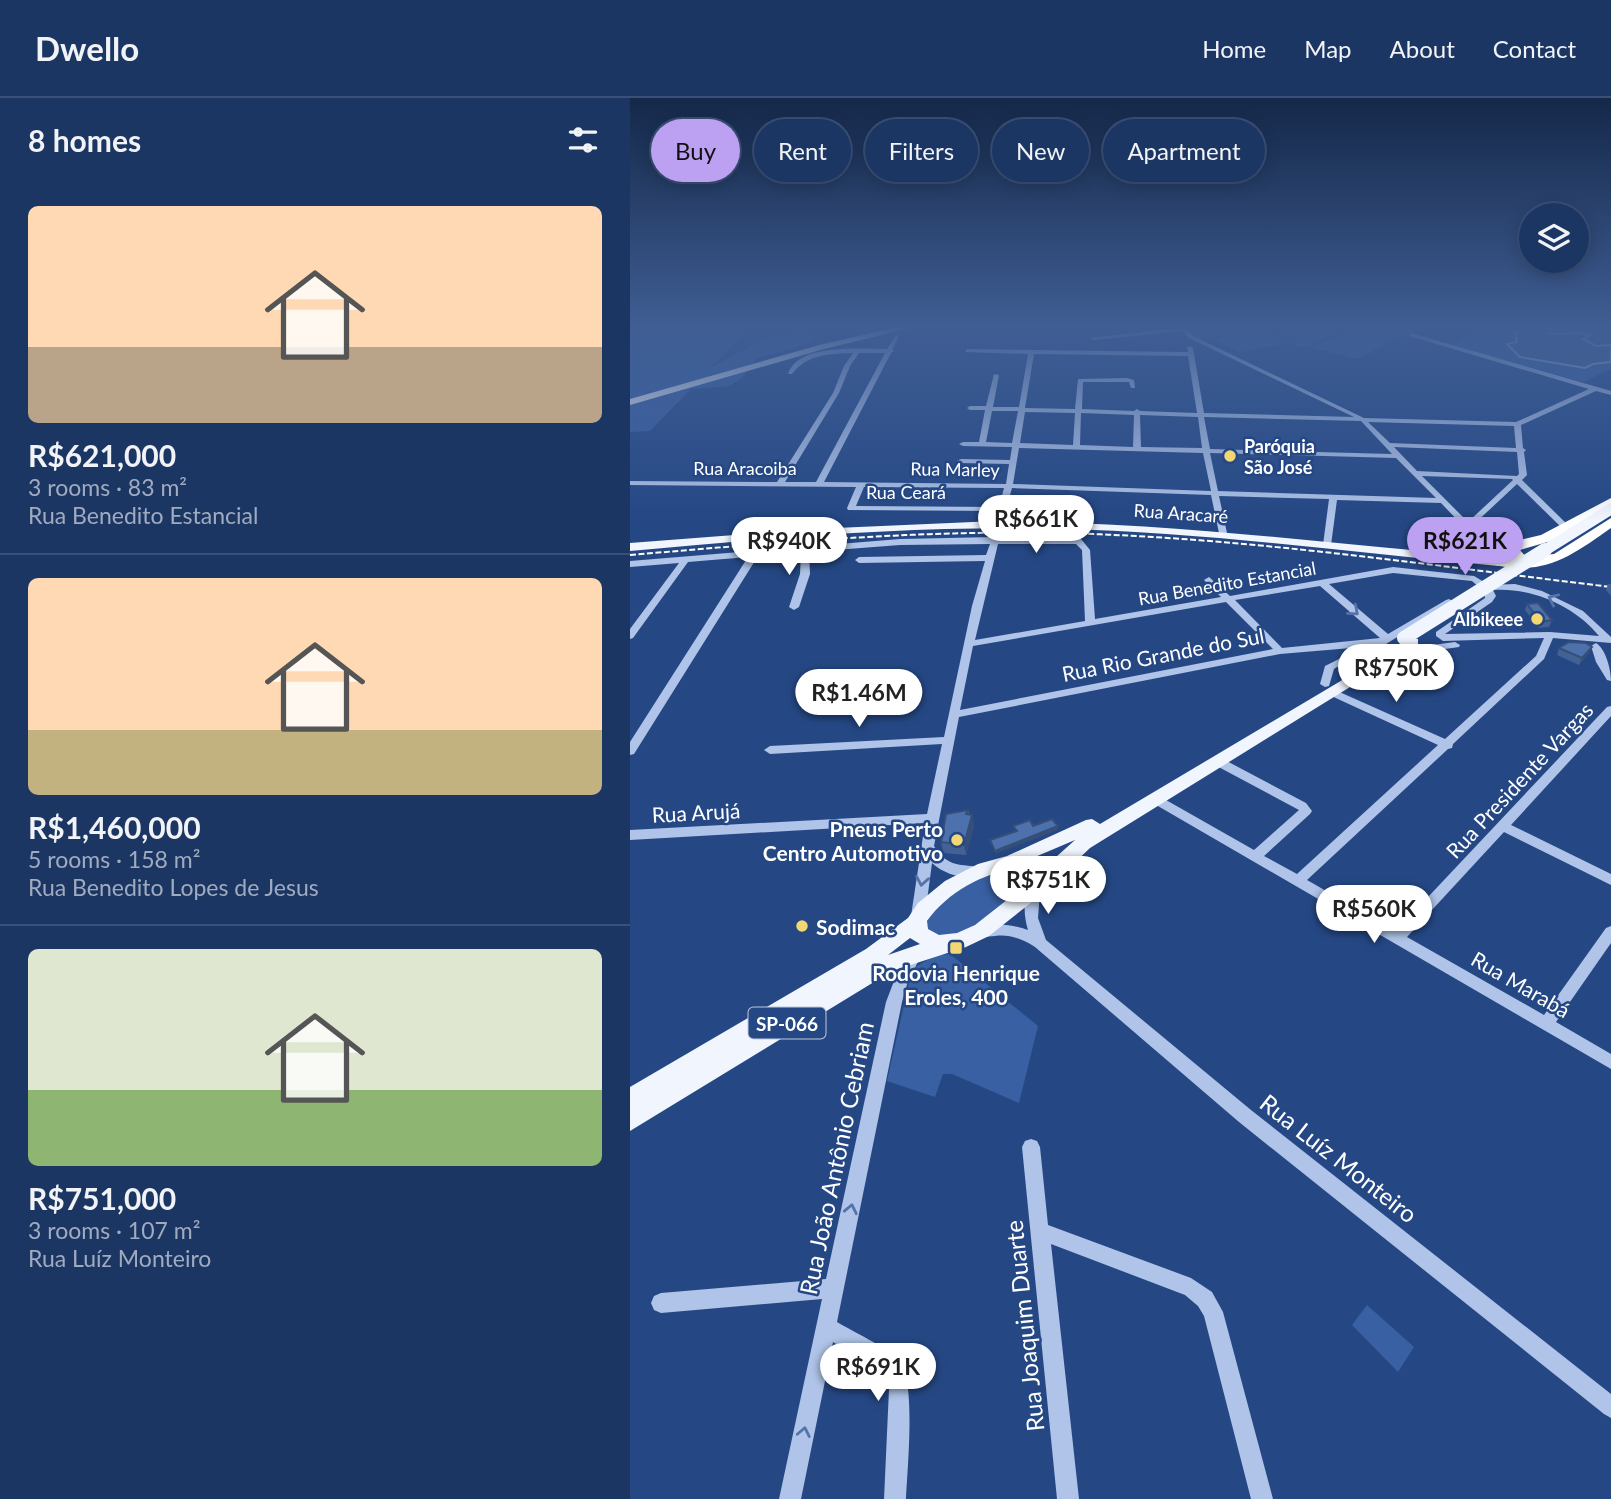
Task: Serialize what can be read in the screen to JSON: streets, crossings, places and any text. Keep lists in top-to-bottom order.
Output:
{
  "streets": {
    "main road": ["Rua Aracaré", "SP-066"],
    "street": [
      "Rua Aracoiba",
      "Rua Marley",
      "Rua Ceará",
      "Rua Benedito Estancial",
      "Rua Rio Grande do Sul",
      "Rua Presidente Vargas",
      "Rua Arujá",
      "Rua Marabá",
      "Rua João Antônio Cebriam",
      "Rua Luíz Monteiro",
      "Rua Joaquim Duarte"
    ]
  },
  "crossings": [
    ["Rua Aracoiba", "Rua Marley"],
    ["Rua Aracoiba", "Rua Ceará"],
    ["Rua Marley", "Rua Ceará"],
    ["Rua Presidente Vargas", "Rua Marabá"],
    ["Rua Marabá", "SP-066"],
    ["SP-066", "Rua João Antônio Cebriam"],
    ["SP-066", "Rua Luíz Monteiro"]
  ],
  "one_way": ["Rua João Antônio Cebriam"],
  "places": {
    "other": [
      "Paróquia São José",
      "Albikeee",
      "Pneus Perto Centro Automotivo",
      "Sodimac"
    ],
    "transit": ["Rodovia Henrique Eroles, 400"]
  },
  "page": {
    "header": "Dwello",
    "nav": [
      "Home",
      "Map",
      "About",
      "Contact"
    ],
    "heading": "8 homes",
    "chip": [
      "Buy",
      "Rent",
      "Filters",
      "New",
      "Apartment"
    ],
    "list": [
      {
        "name": "R$621,000",
        "note": "3 rooms · 83 m² · Rua Benedito Estancial"
      },
      {
        "name": "R$1,460,000",
        "note": "5 rooms · 158 m² · Rua Benedito Lopes de Jesus"
      },
      {
        "name": "R$751,000",
        "note": "3 rooms · 107 m² · Rua Luíz Monteiro"
      }
    ],
    "price": [
      "R$661K",
      "R$940K",
      "R$621K",
      "R$750K",
      "R$1.46M",
      "R$751K",
      "R$560K",
      "R$691K"
    ]
  }
}
